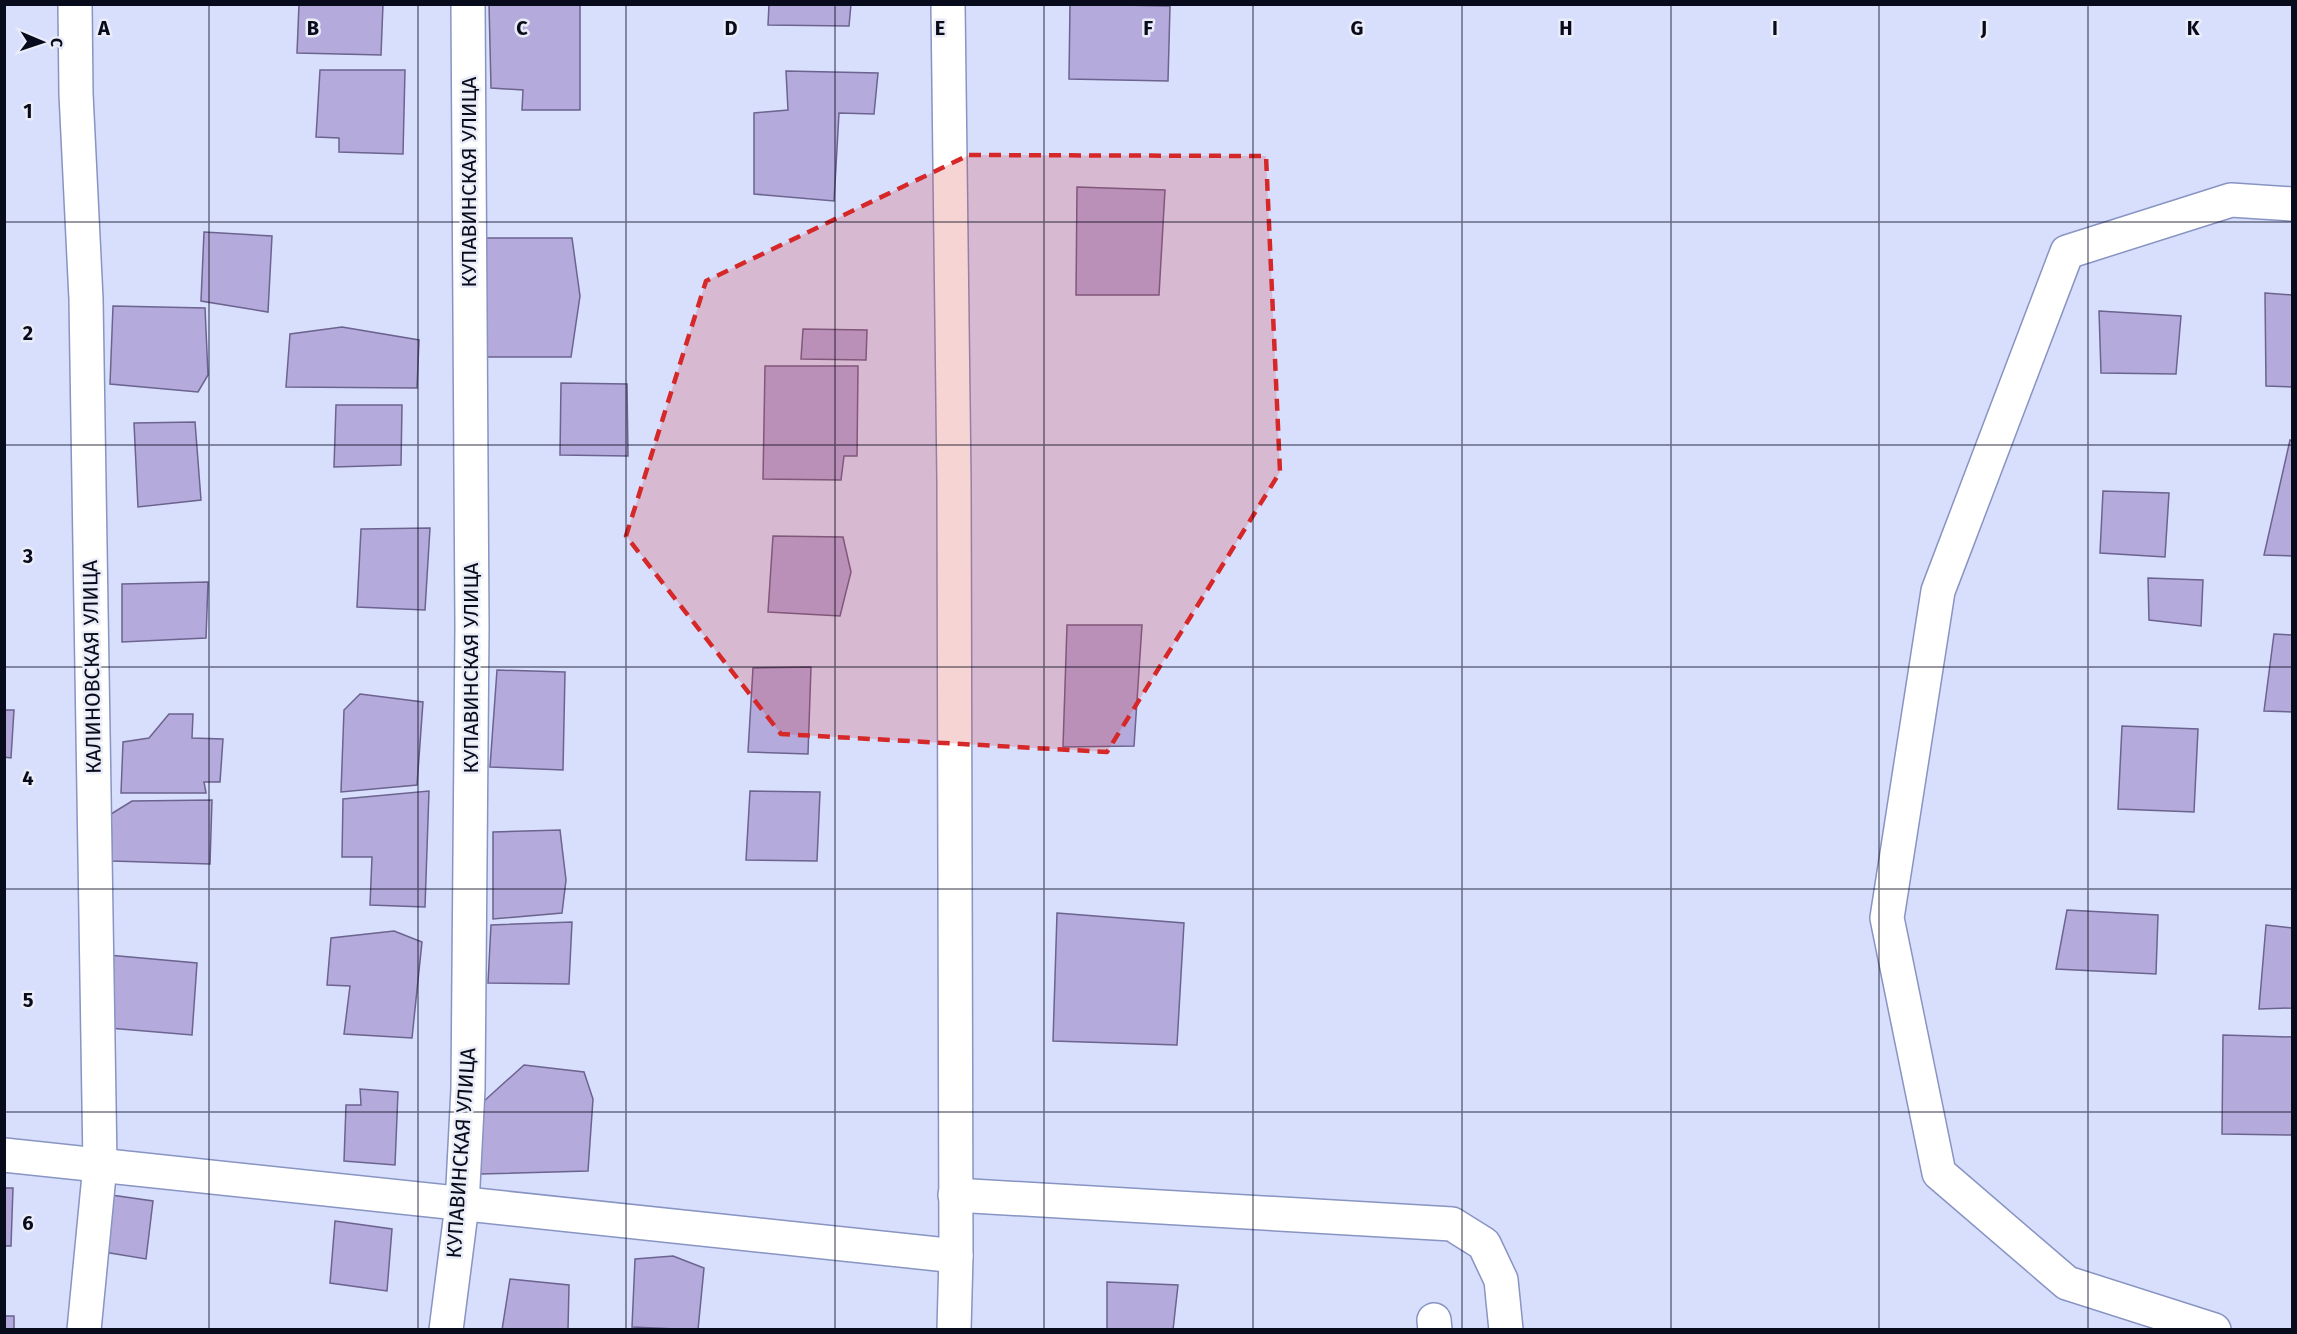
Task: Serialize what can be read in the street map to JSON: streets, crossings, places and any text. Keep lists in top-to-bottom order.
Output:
{
  "streets": {
    "street": ["КУПАВИНСКАЯ УЛИЦА", "КАЛИНОВСКАЯ УЛИЦА"]
  },
  "north": "right",
  "grid": {
    "columns": [
      "A",
      "B",
      "C",
      "D",
      "E",
      "F",
      "G",
      "H",
      "I",
      "J",
      "K"
    ],
    "rows": [
      "1",
      "2",
      "3",
      "4",
      "5",
      "6"
    ]
  }
}
